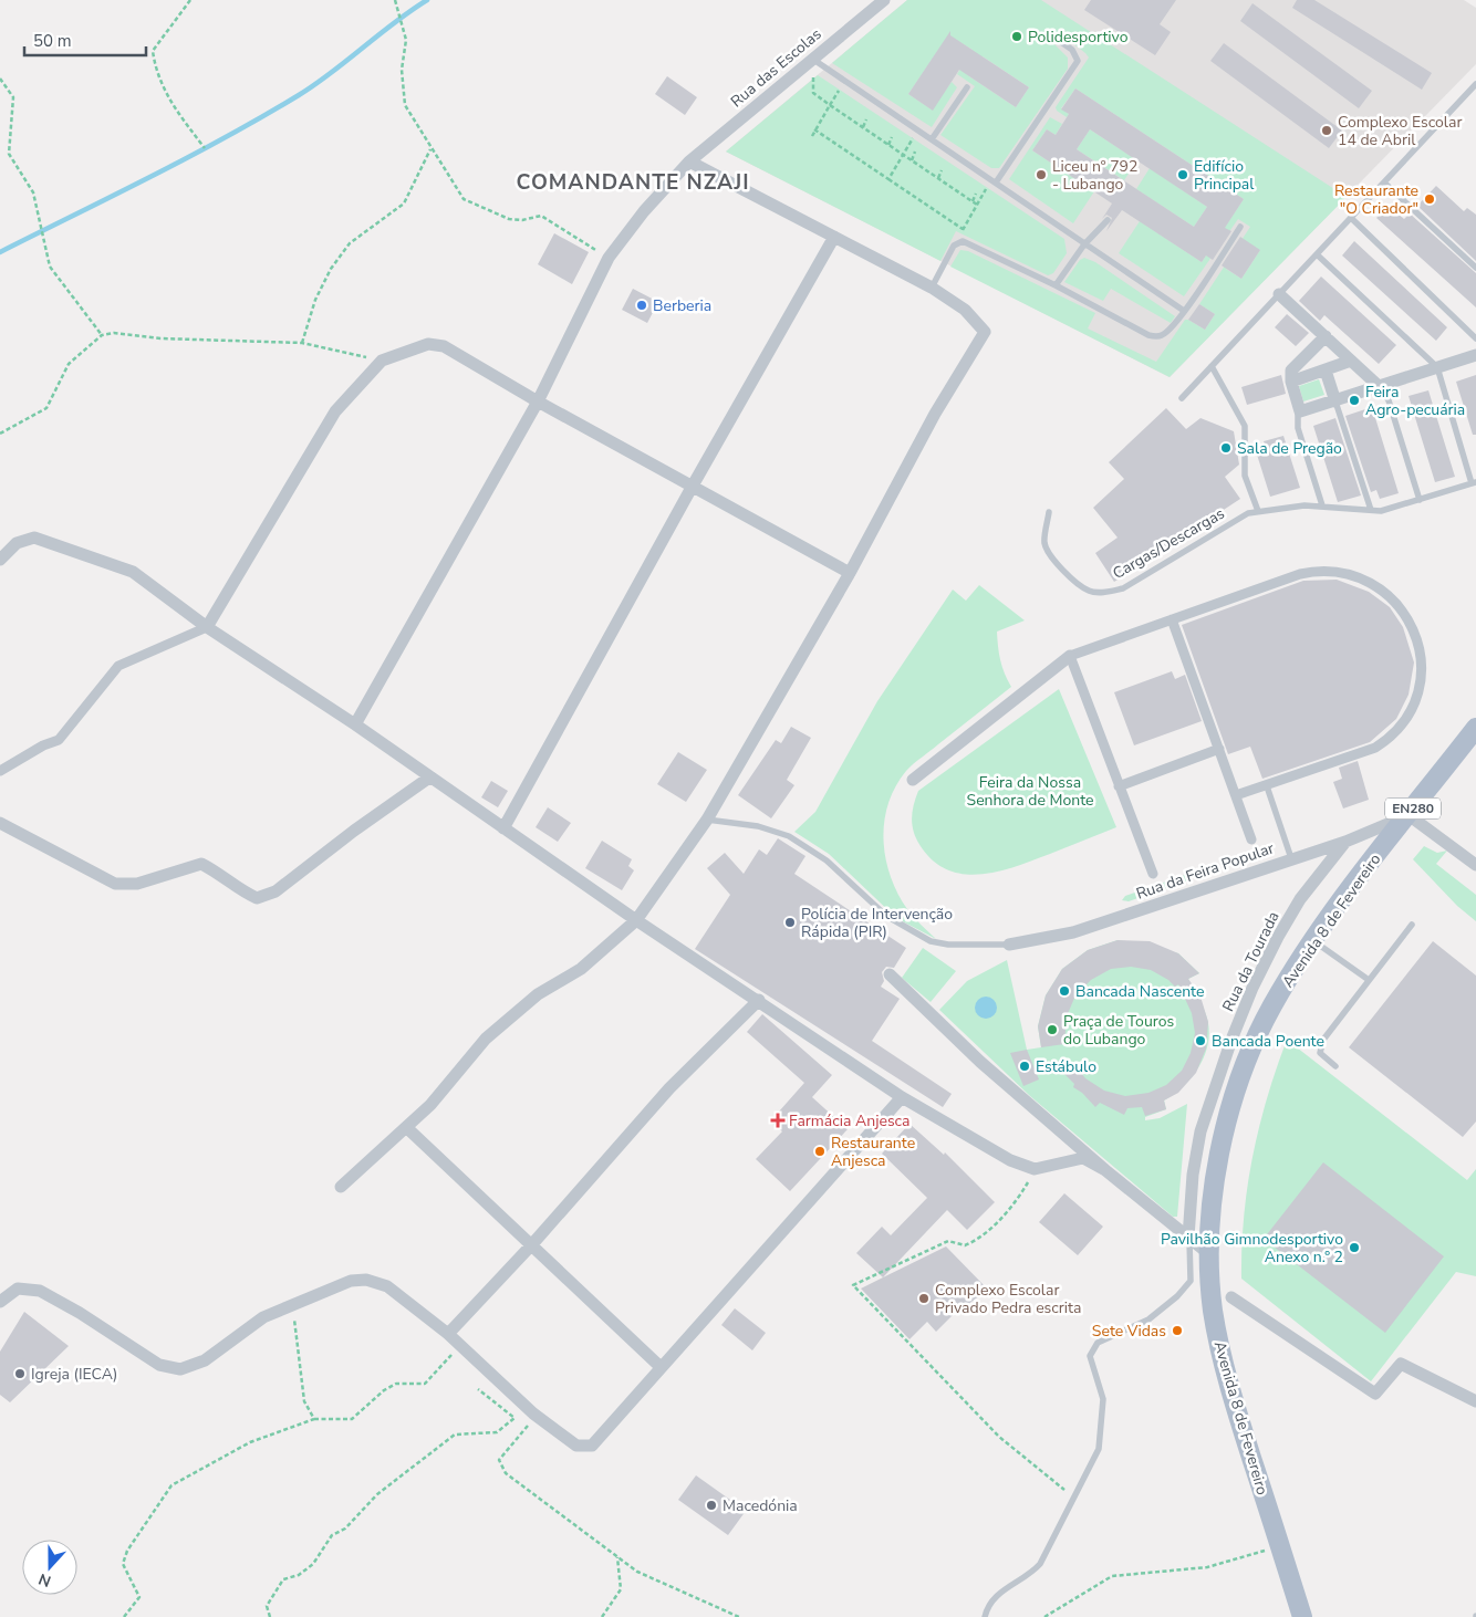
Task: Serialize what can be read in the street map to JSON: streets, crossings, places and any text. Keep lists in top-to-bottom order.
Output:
{
  "streets": {
    "main road": ["EN280", "Avenida 8 de Fevereiro"],
    "street": ["Rua das Escolas", "Rua da Feira Popular", "Rua da Tourada"],
    "lane": ["Cargas/Descargas"]
  },
  "crossings": [
    ["Rua da Feira Popular", "Avenida 8 de Fevereiro"],
    ["Rua da Feira Popular", "Rua da Tourada"]
  ],
  "districts": ["COMANDANTE NZAJI"],
  "parks": ["Feira da Nossa Senhora de Monte"],
  "places": {
    "other": [
      "Polidesportivo",
      "Complexo Escolar 14 de Abril",
      "Liceu nº 792 - Lubango",
      "Edifício Principal",
      "Restaurante \"O Criador\"",
      "Berberia",
      "Feira Agro-pecuária",
      "Sala de Pregão",
      "Polícia de Intervenção Rápida (PIR)",
      "Bancada Nascente",
      "Praça de Touros do Lubango",
      "Bancada Poente",
      "Estábulo",
      "Restaurante Anjesca",
      "Pavilhão Gimnodesportivo Anexo n.º 2",
      "Complexo Escolar Privado Pedra escrita",
      "Sete Vidas",
      "Igreja (IECA)",
      "Macedónia"
    ],
    "health": ["Farmácia Anjesca"]
  },
  "scale_bar": "50 m",
  "north": "bottom"
}
